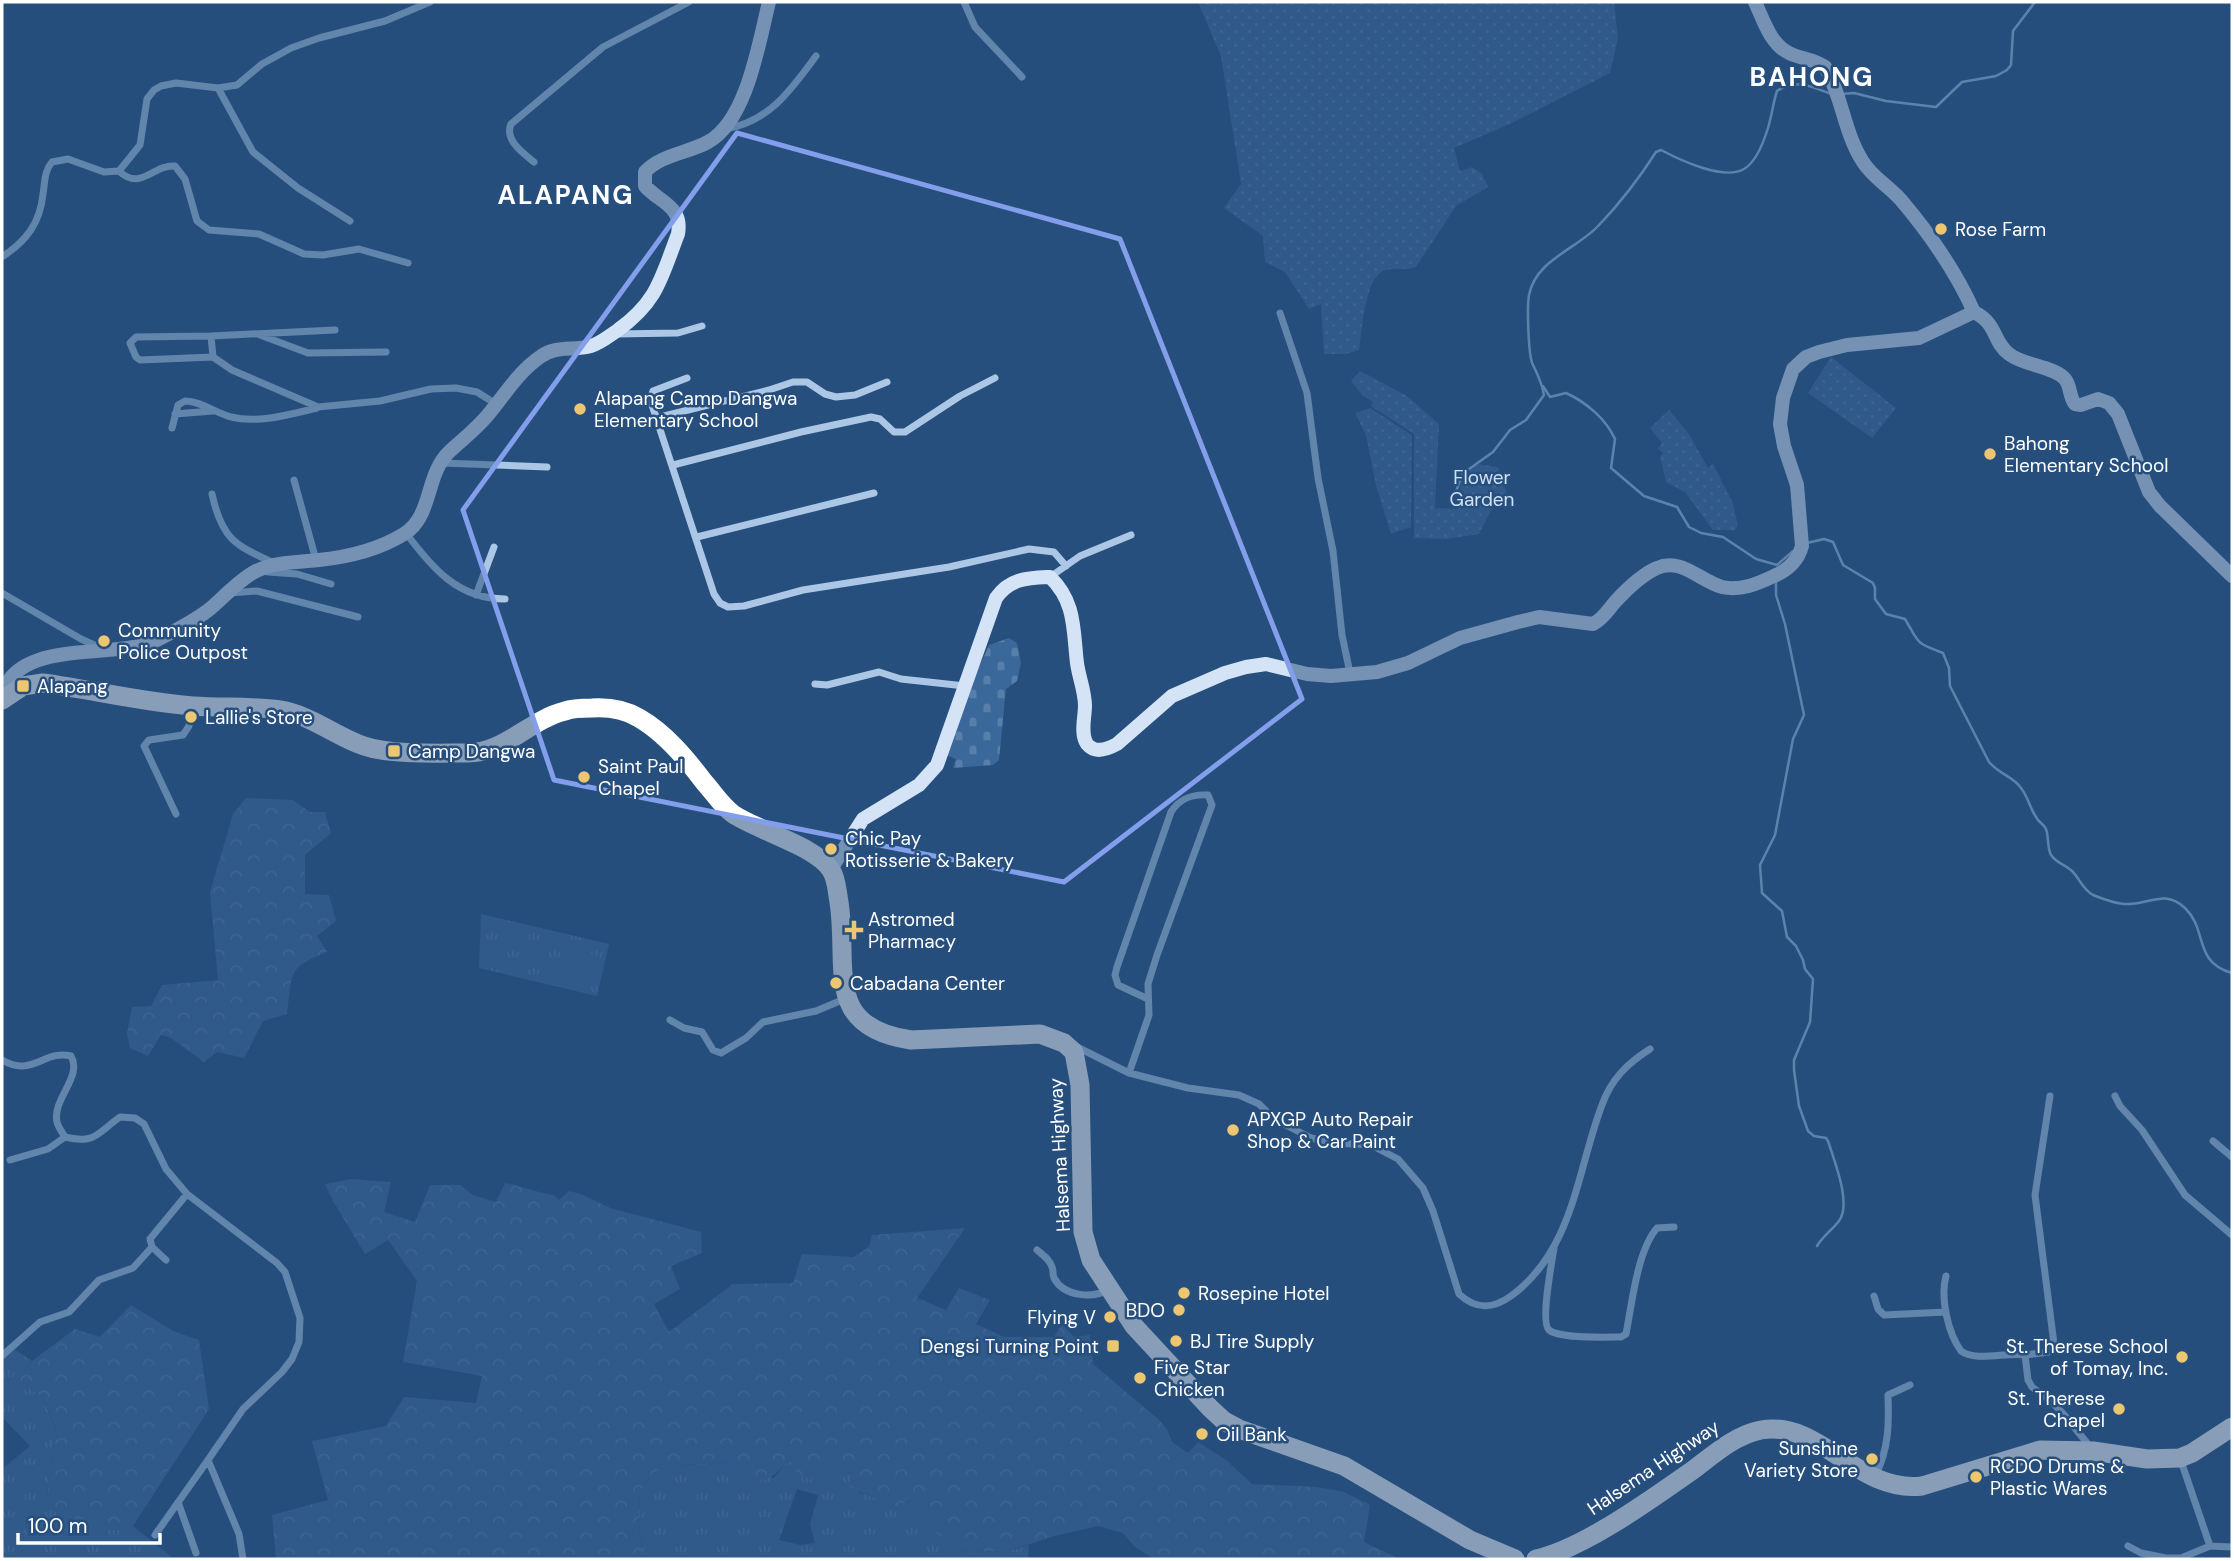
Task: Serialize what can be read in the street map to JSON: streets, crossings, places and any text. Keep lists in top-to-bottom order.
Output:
{
  "streets": {
    "highway": ["Halsema Highway"]
  },
  "districts": ["BAHONG", "ALAPANG"],
  "parks": ["Flower Garden"],
  "places": {
    "other": [
      "Rose Farm",
      "Alapang Camp Dangwa Elementary School",
      "Bahong Elementary School",
      "Community Police Outpost",
      "Lallie's Store",
      "Saint Paul Chapel",
      "Chic Pay Rotisserie & Bakery",
      "Cabadana Center",
      "APXGP Auto Repair Shop & Car Paint",
      "Rosepine Hotel",
      "BDO",
      "Flying V",
      "BJ Tire Supply",
      "St. Therese School of Tomay, Inc.",
      "Five Star Chicken",
      "St. Therese Chapel",
      "Oil Bank",
      "Sunshine Variety Store",
      "RCDO Drums & Plastic Wares"
    ],
    "transit": ["Alapang", "Camp Dangwa", "Dengsi Turning Point"],
    "health": ["Astromed Pharmacy"]
  },
  "scale_bar": "100 m"
}
